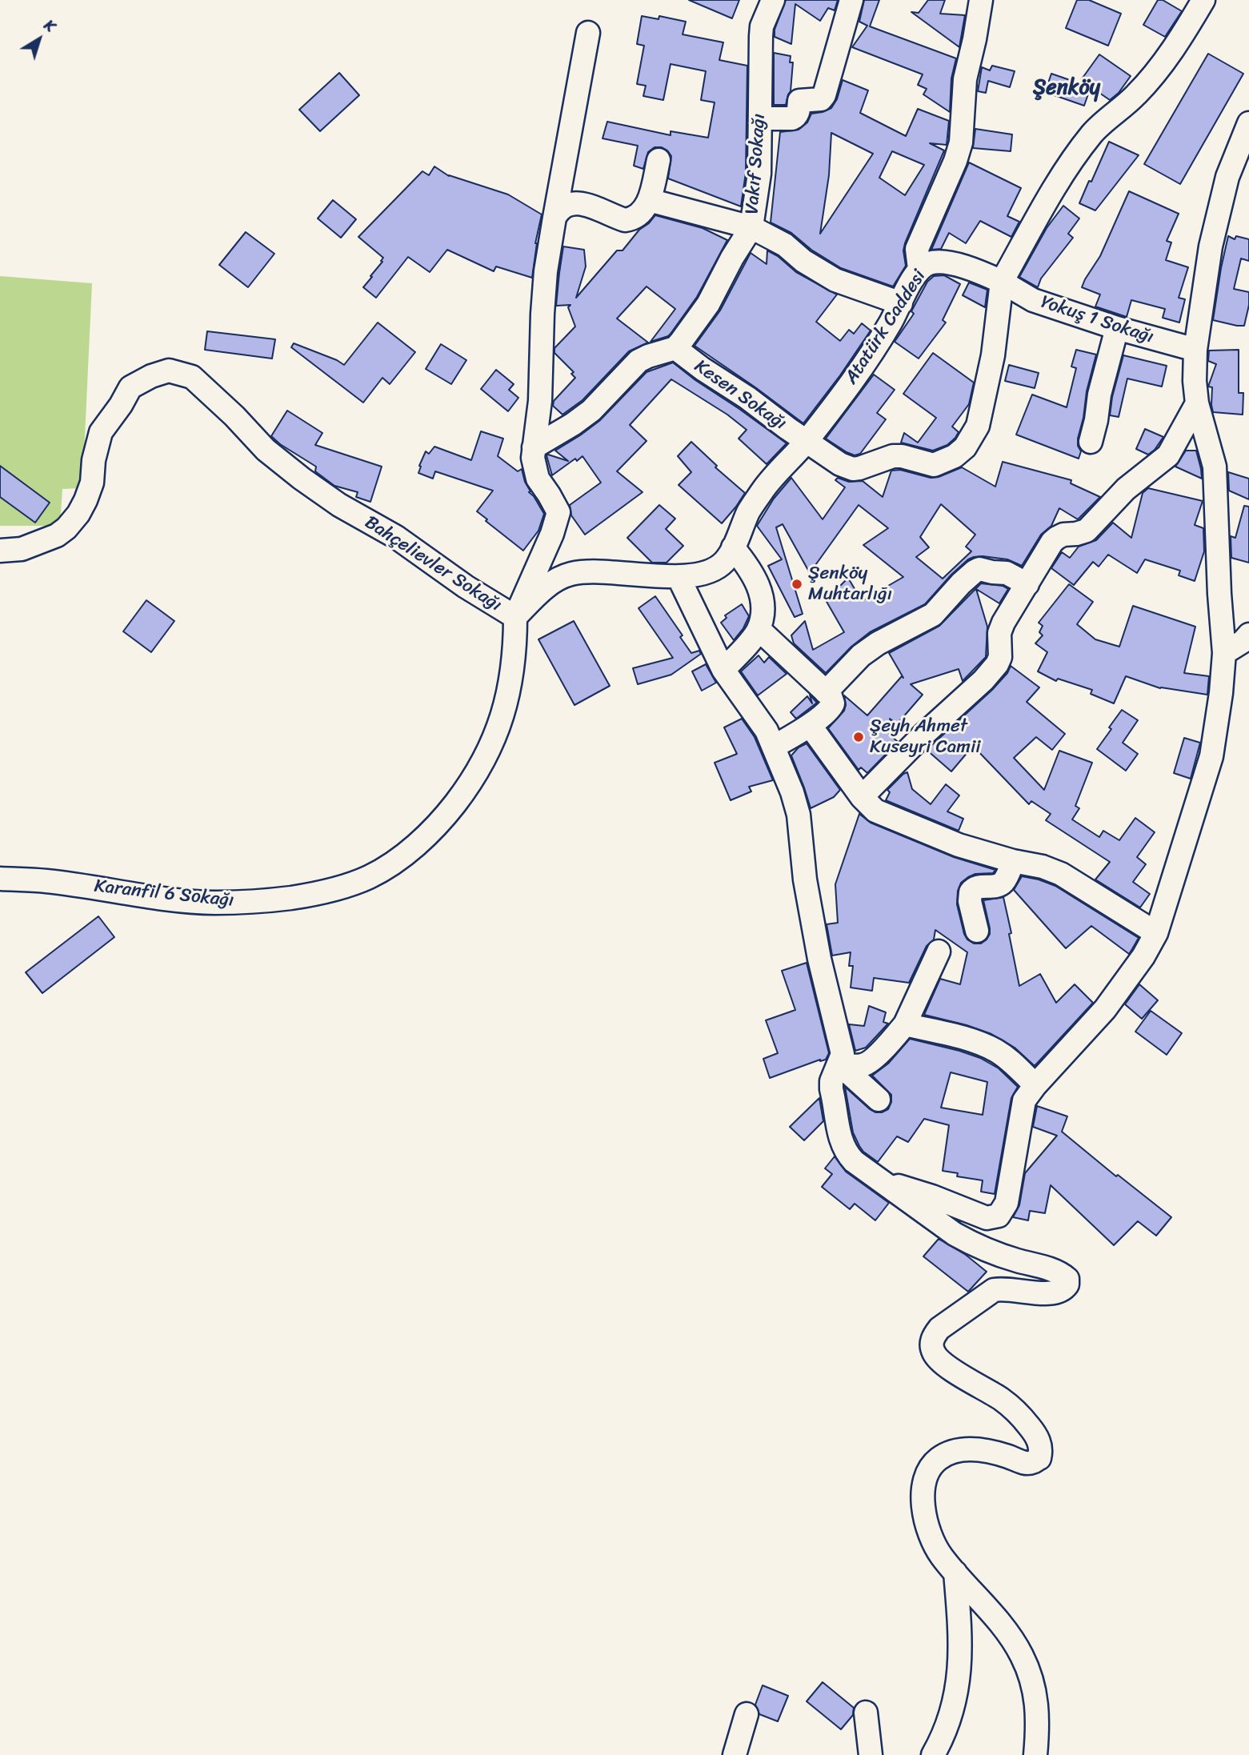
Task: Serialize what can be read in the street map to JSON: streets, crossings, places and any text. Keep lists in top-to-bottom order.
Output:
{
  "streets": {
    "street": [
      "Vakıf Sokağı",
      "Yokuş 1 Sokağı",
      "Atatürk Caddesi",
      "Kesen Sokağı",
      "Bahçelievler Sokağı",
      "Karanfil 6 Sokağı"
    ]
  },
  "crossings": [
    ["Vakıf Sokağı", "Atatürk Caddesi"],
    ["Yokuş 1 Sokağı", "Atatürk Caddesi"],
    ["Yokuş 1 Sokağı", "Kesen Sokağı"],
    ["Atatürk Caddesi", "Kesen Sokağı"],
    ["Bahçelievler Sokağı", "Karanfil 6 Sokağı"]
  ],
  "districts": ["Şenköy"],
  "places": ["Şenköy Muhtarlığı", "Şeyh Ahmet Kuseyri Camii"],
  "north": "top right"
}
